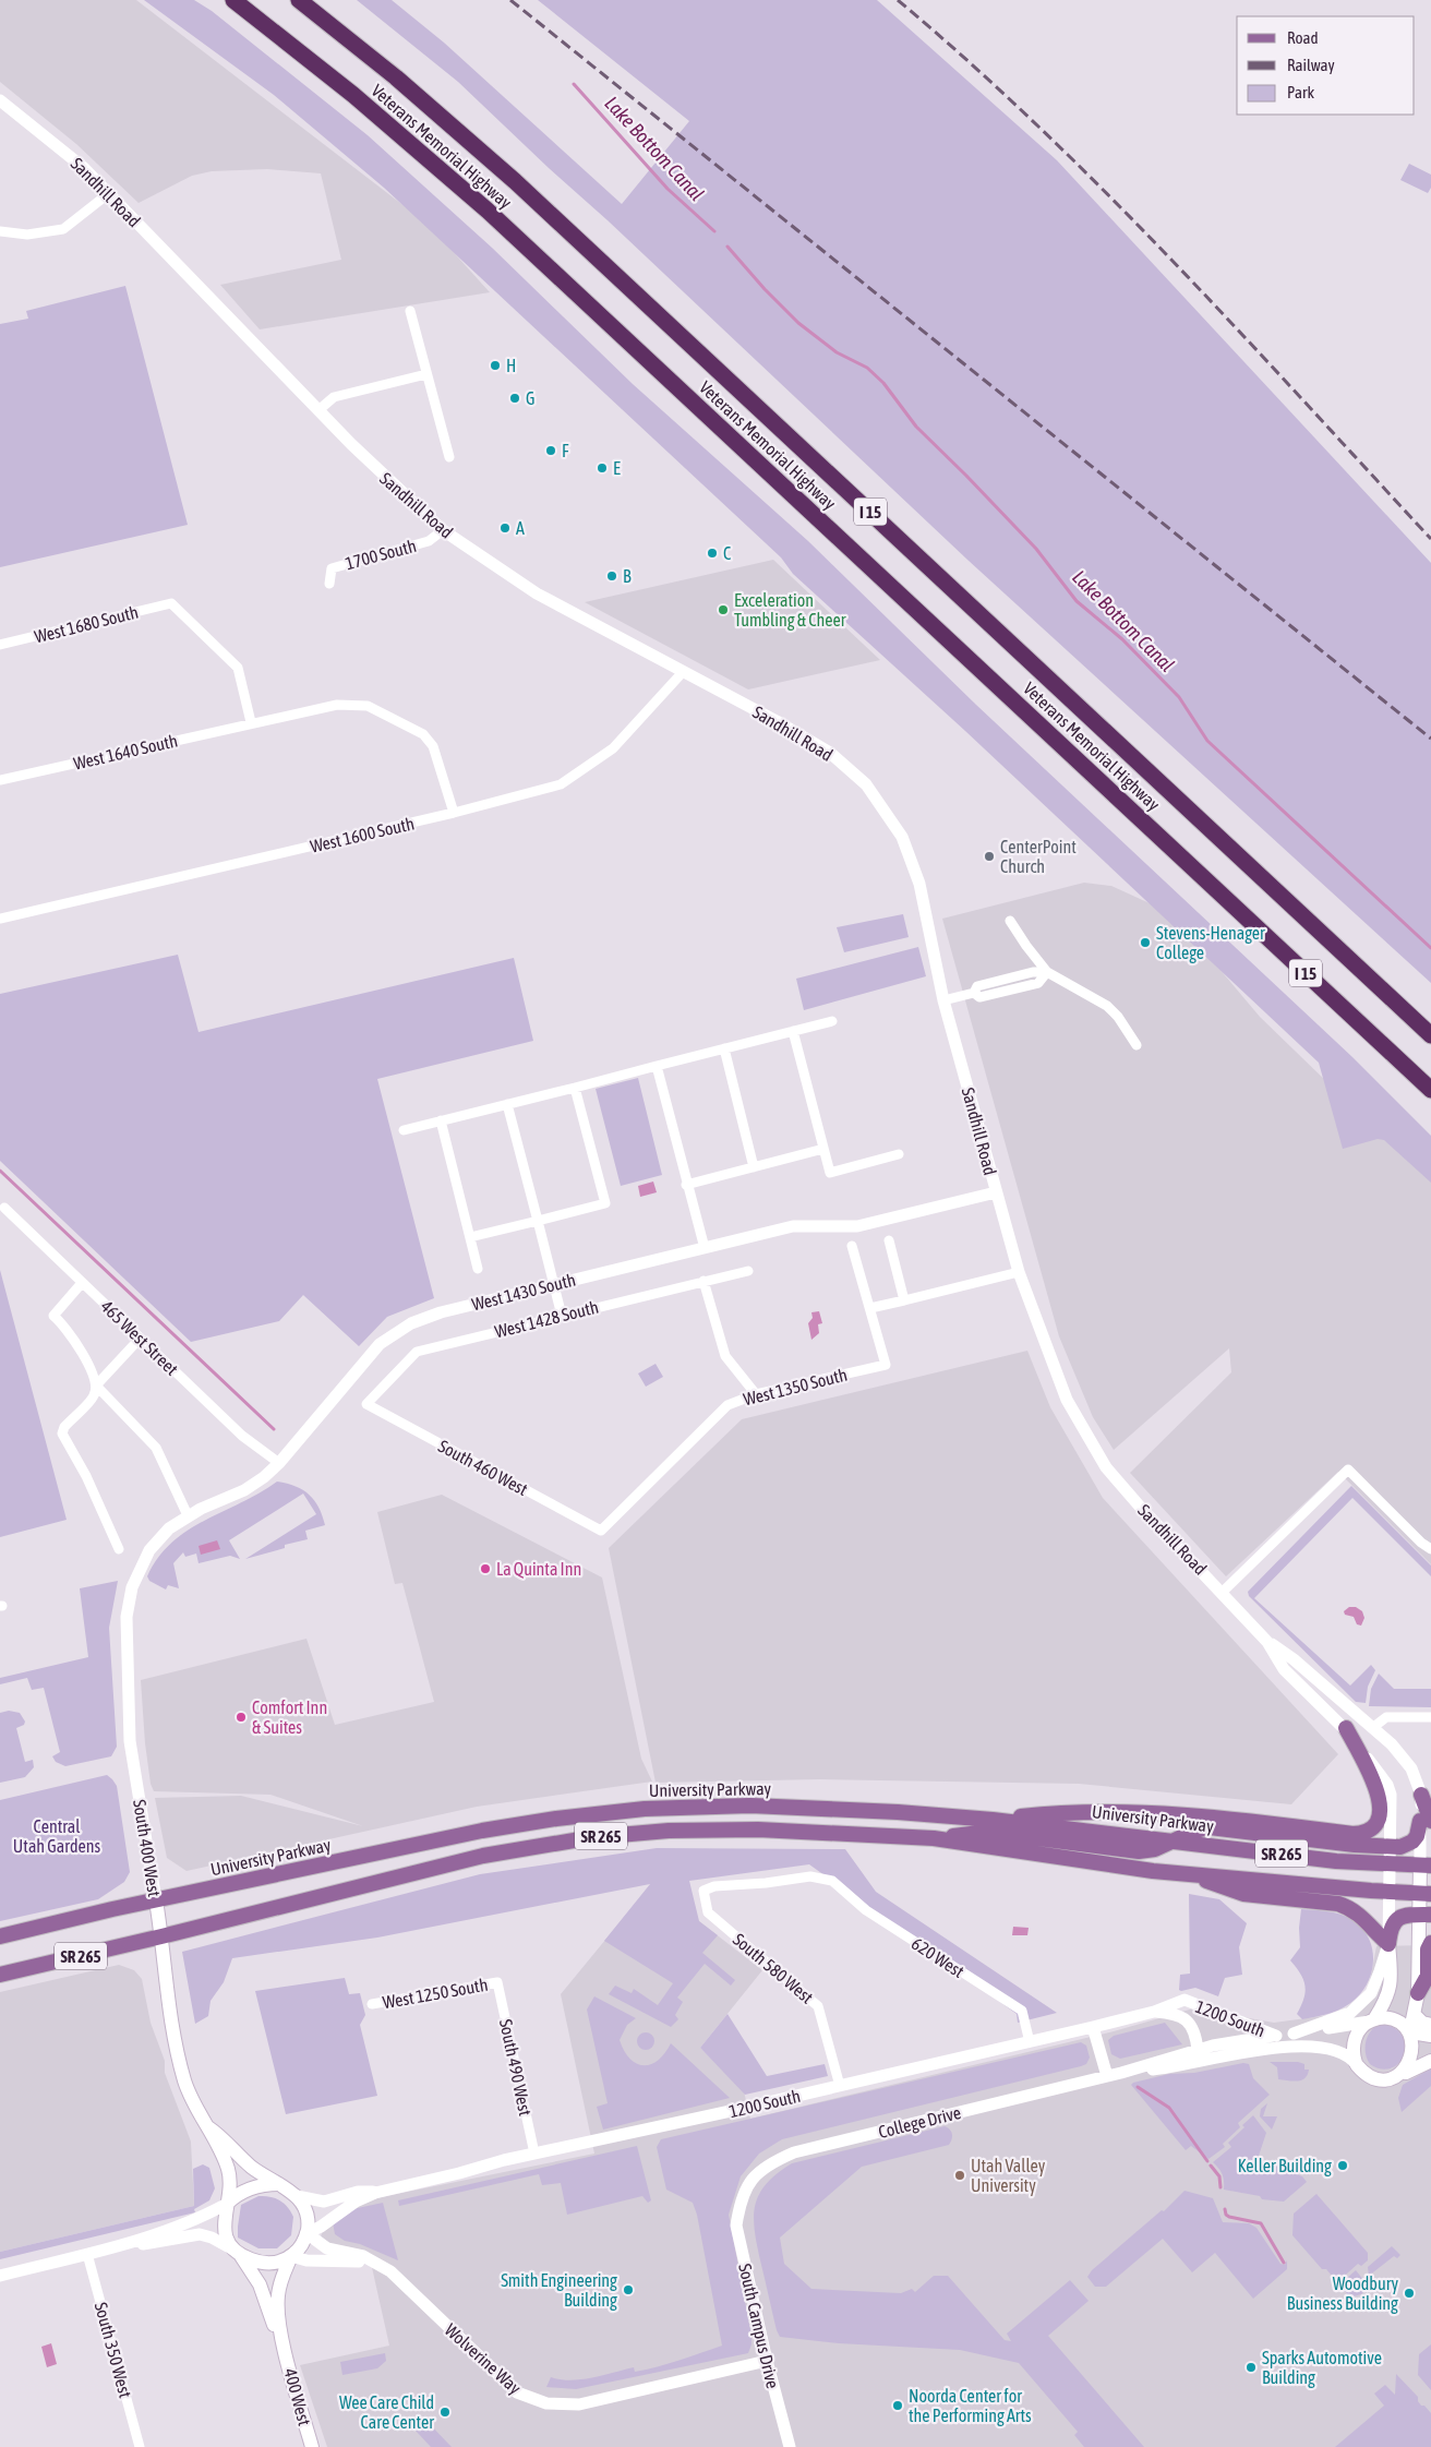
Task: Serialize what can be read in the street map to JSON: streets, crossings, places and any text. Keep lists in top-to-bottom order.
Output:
{
  "streets": {
    "highway": ["Veterans Memorial Highway", "I 15"],
    "main road": [
      "University Parkway",
      "SR 265",
      "South 400 West",
      "400 West"
    ],
    "street": [
      "Sandhill Road",
      "1700 South",
      "West 1680 South",
      "West 1640 South",
      "West 1600 South",
      "West 1430 South",
      "West 1428 South",
      "465 West Street",
      "West 1350 South",
      "South 460 West",
      "620 West",
      "South 580 West",
      "West 1250 South",
      "1200 South",
      "South 490 West",
      "College Drive",
      "South Campus Drive",
      "South 350 West",
      "Wolverine Way"
    ]
  },
  "crossings": [
    ["Sandhill Road", "1700 South"],
    ["Sandhill Road", "West 1600 South"],
    ["Sandhill Road", "West 1430 South"],
    ["Sandhill Road", "University Parkway"],
    ["Sandhill Road", "SR 265"],
    ["Sandhill Road", "College Drive"],
    ["West 1680 South", "West 1640 South"],
    ["West 1640 South", "West 1600 South"],
    ["West 1430 South", "465 West Street"],
    ["West 1430 South", "South 400 West"],
    ["West 1428 South", "South 460 West"],
    ["West 1350 South", "South 460 West"],
    ["University Parkway", "South 400 West"],
    ["SR 265", "South 400 West"],
    ["South 400 West", "1200 South"],
    ["South 400 West", "Wolverine Way"],
    ["620 West", "South 580 West"],
    ["620 West", "1200 South"],
    ["South 580 West", "1200 South"],
    ["West 1250 South", "South 490 West"],
    ["1200 South", "South 490 West"],
    ["1200 South", "College Drive"],
    ["1200 South", "Wolverine Way"],
    ["College Drive", "South Campus Drive"],
    ["South Campus Drive", "Wolverine Way"]
  ],
  "water": ["Lake Bottom Canal"],
  "parks": ["Central Utah Gardens"],
  "places": [
    "H",
    "G",
    "F",
    "E",
    "A",
    "C",
    "B",
    "Exceleration Tumbling & Cheer",
    "CenterPoint Church",
    "Stevens-Henager College",
    "La Quinta Inn",
    "Comfort Inn & Suites",
    "Keller Building",
    "Utah Valley University",
    "Smith Engineering Building",
    "Woodbury Business Building",
    "Sparks Automotive Building",
    "Noorda Center for the Performing Arts",
    "Wee Care Child Care Center"
  ],
  "legend": ["Road", "Railway", "Park"]
}
